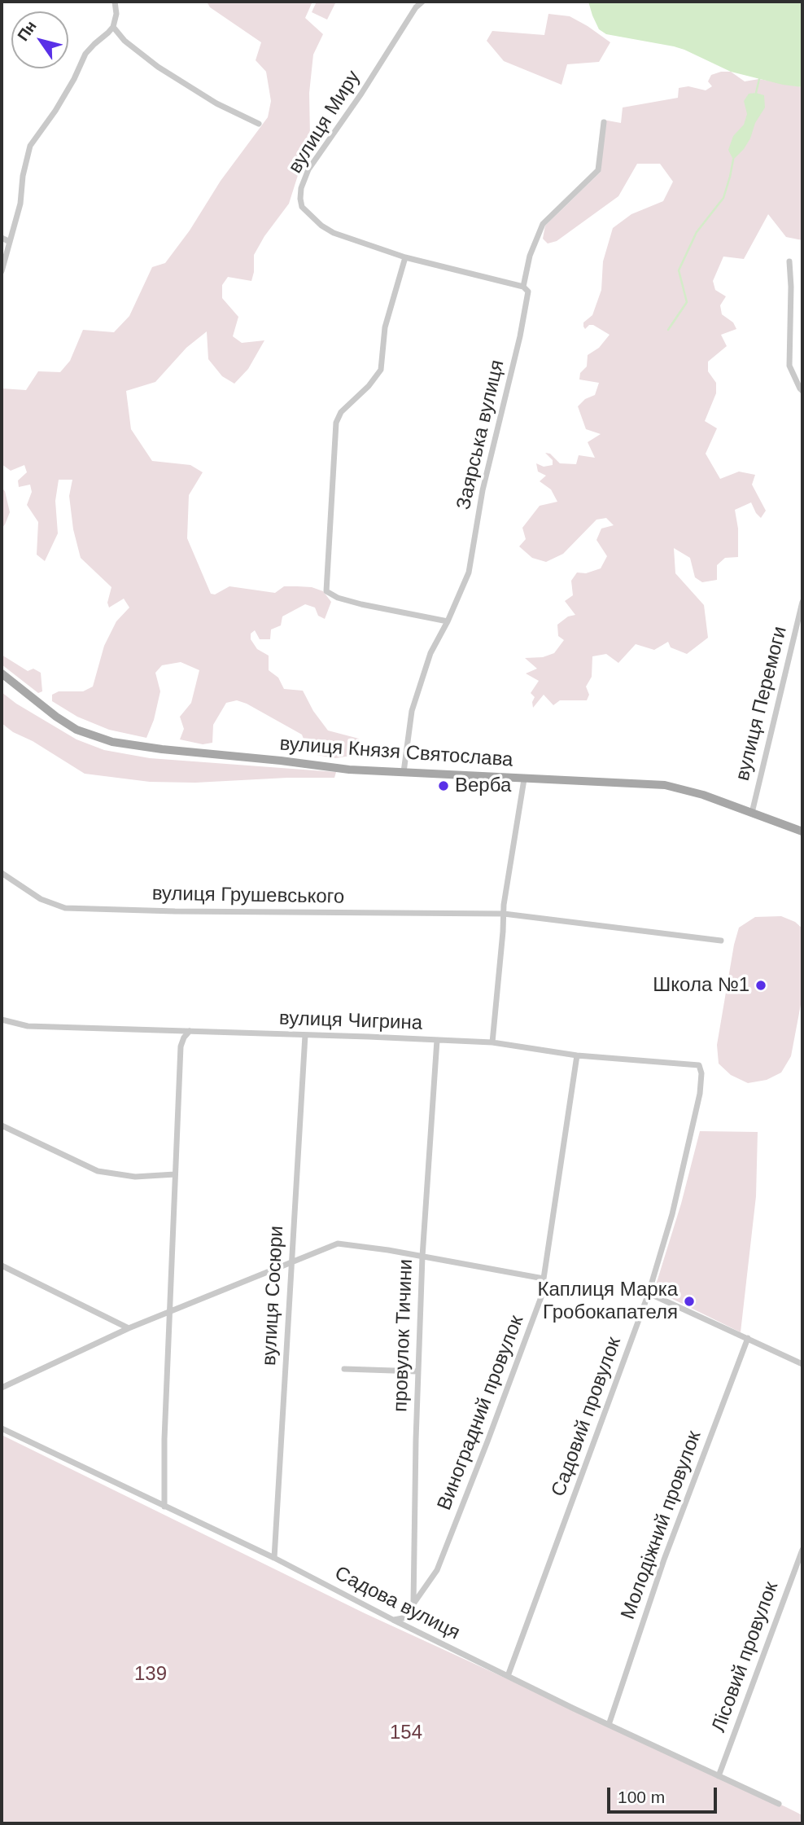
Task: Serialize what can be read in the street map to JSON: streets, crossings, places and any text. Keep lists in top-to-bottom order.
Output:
{
  "streets": {
    "main road": ["вулиця Князя Святослава"],
    "street": [
      "вулиця Миру",
      "Заярська вулиця",
      "вулиця Перемоги",
      "вулиця Грушевського",
      "вулиця Чигрина",
      "вулиця Сосюри",
      "провулок Тичини",
      "Виноградний провулок",
      "Садовий провулок",
      "Молодіжний провулок",
      "Садова вулиця",
      "Лісовий провулок"
    ]
  },
  "crossings": [
    ["вулиця Миру", "Заярська вулиця"],
    ["Заярська вулиця", "вулиця Князя Святослава"],
    ["вулиця Перемоги", "вулиця Князя Святослава"],
    ["вулиця Чигрина", "вулиця Сосюри"],
    ["вулиця Чигрина", "провулок Тичини"],
    ["вулиця Чигрина", "Виноградний провулок"],
    ["вулиця Чигрина", "Садовий провулок"],
    ["вулиця Сосюри", "Садова вулиця"],
    ["провулок Тичини", "Виноградний провулок"],
    ["Садовий провулок", "Садова вулиця"],
    ["Молодіжний провулок", "Садова вулиця"],
    ["Садова вулиця", "Лісовий провулок"]
  ],
  "parks": ["139", "154"],
  "places": ["Верба", "Школа №1", "Каплиця Марка Гробокапателя"],
  "scale_bar": "100 m",
  "north": "top left"
}
